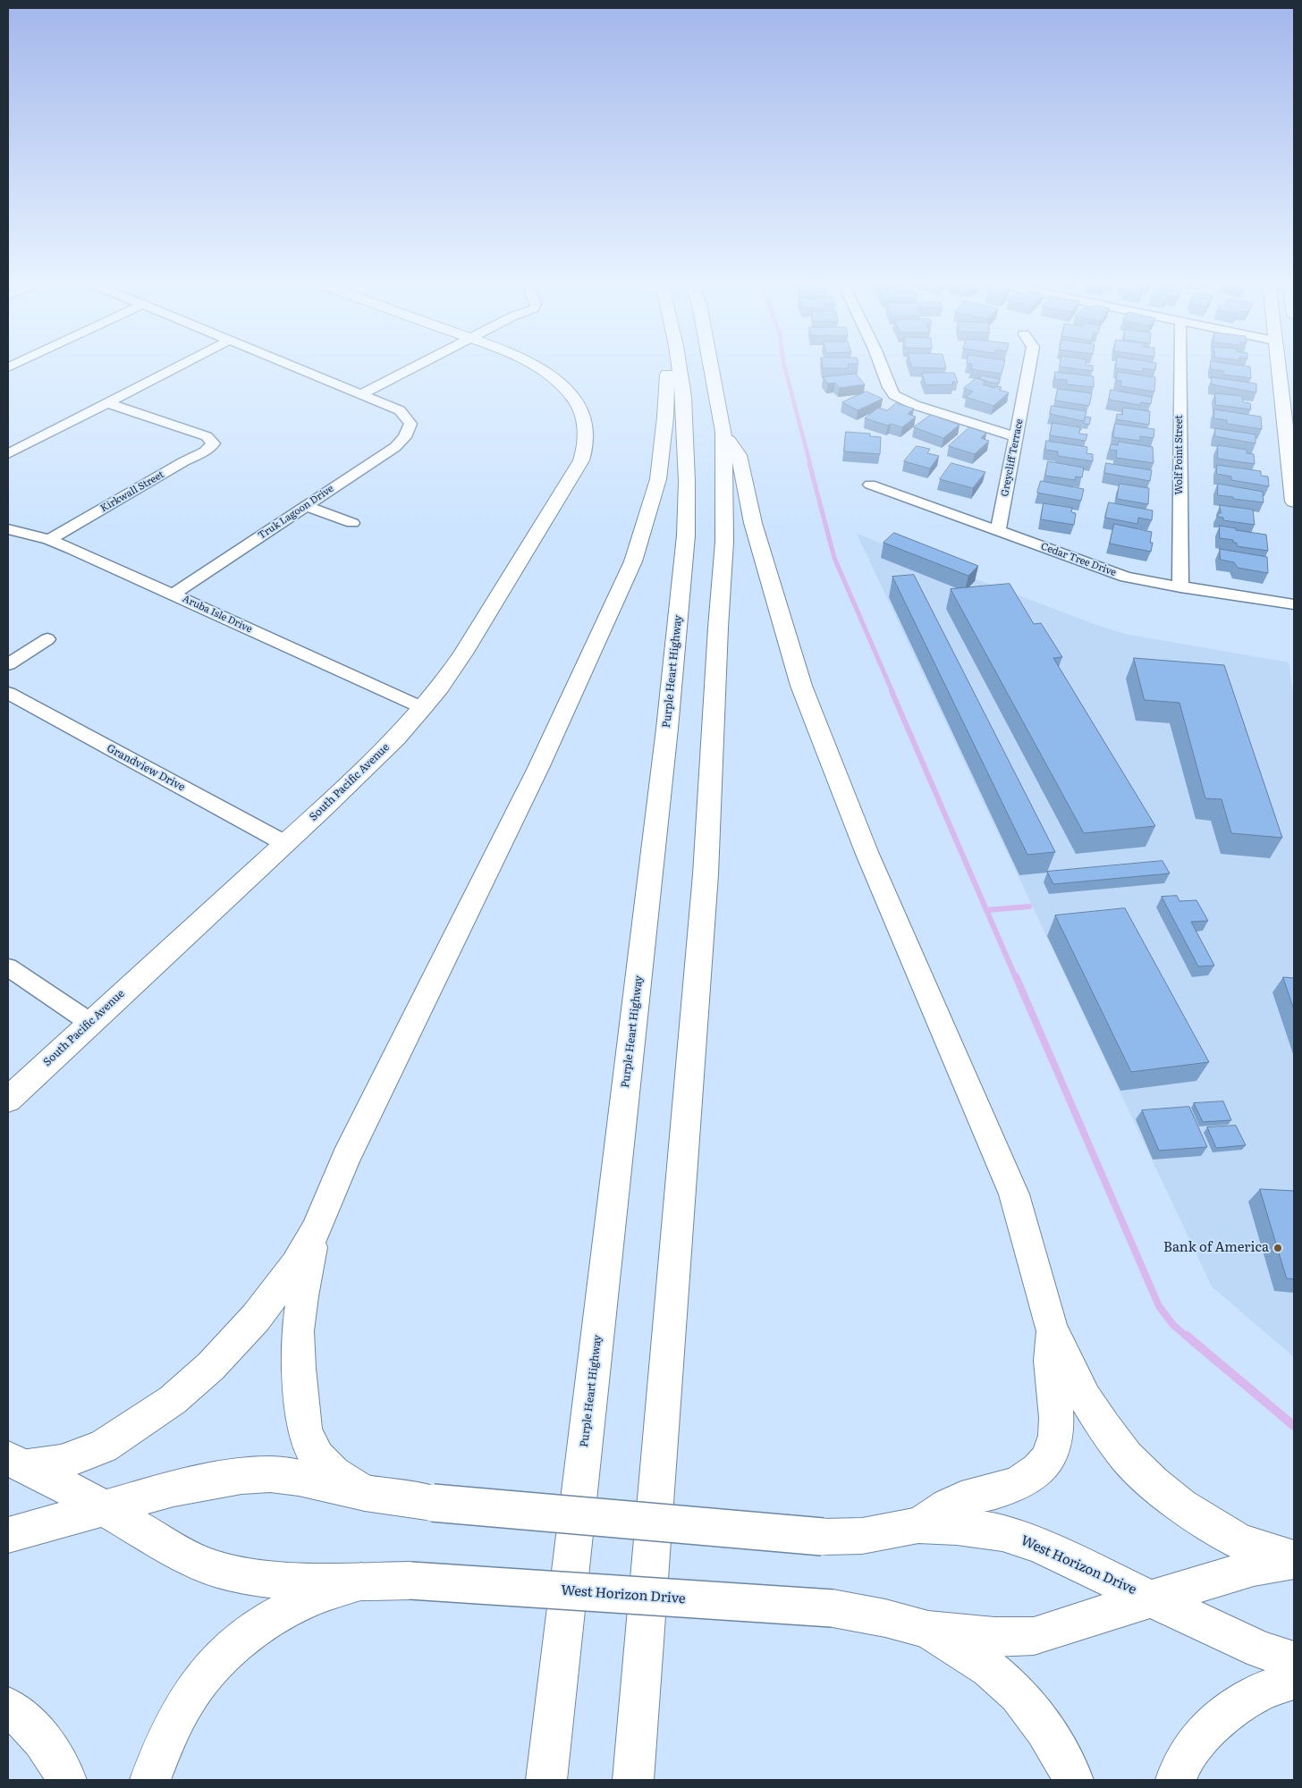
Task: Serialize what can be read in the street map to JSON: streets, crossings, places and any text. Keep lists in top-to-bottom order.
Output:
{
  "streets": {
    "main road": ["Purple Heart Highway", "South Pacific Avenue", "West Horizon Drive"],
    "street": [
      "Wolf Point Street",
      "Greycliff Terrace",
      "Kirkwall Street",
      "Truk Lagoon Drive",
      "Cedar Tree Drive",
      "Aruba Isle Drive",
      "Grandview Drive"
    ]
  },
  "crossings": [
    ["Wolf Point Street", "Cedar Tree Drive"],
    ["Greycliff Terrace", "Cedar Tree Drive"],
    ["Kirkwall Street", "Aruba Isle Drive"],
    ["Truk Lagoon Drive", "Aruba Isle Drive"],
    ["Aruba Isle Drive", "South Pacific Avenue"],
    ["Grandview Drive", "South Pacific Avenue"]
  ],
  "places": ["Bank of America"]
}
